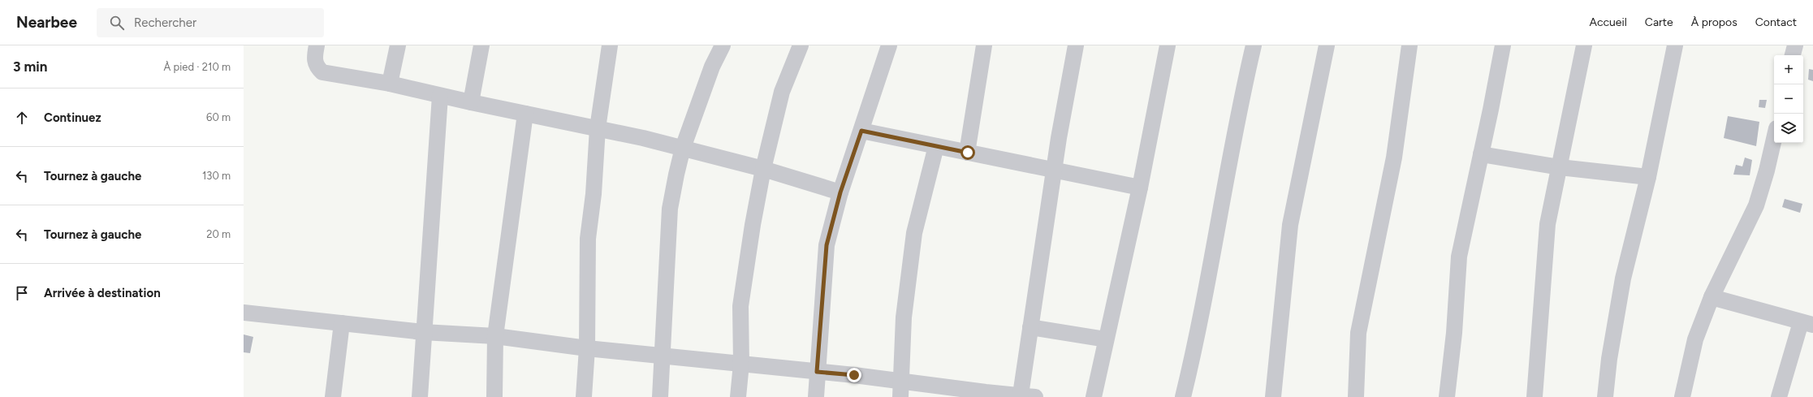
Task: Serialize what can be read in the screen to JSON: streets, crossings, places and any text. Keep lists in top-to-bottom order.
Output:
{
  "page": {
    "header": "Nearbee",
    "search": "Rechercher",
    "nav": [
      "Accueil",
      "Carte",
      "À propos",
      "Contact"
    ],
    "heading": ["3 min", "À pied · 210 m"],
    "map_buttons": ["+", "−"],
    "list": [
      ["Continuez", "60 m"],
      ["Tournez à gauche", "130 m"],
      ["Tournez à gauche", "20 m"],
      "Arrivée à destination"
    ]
  }
}
